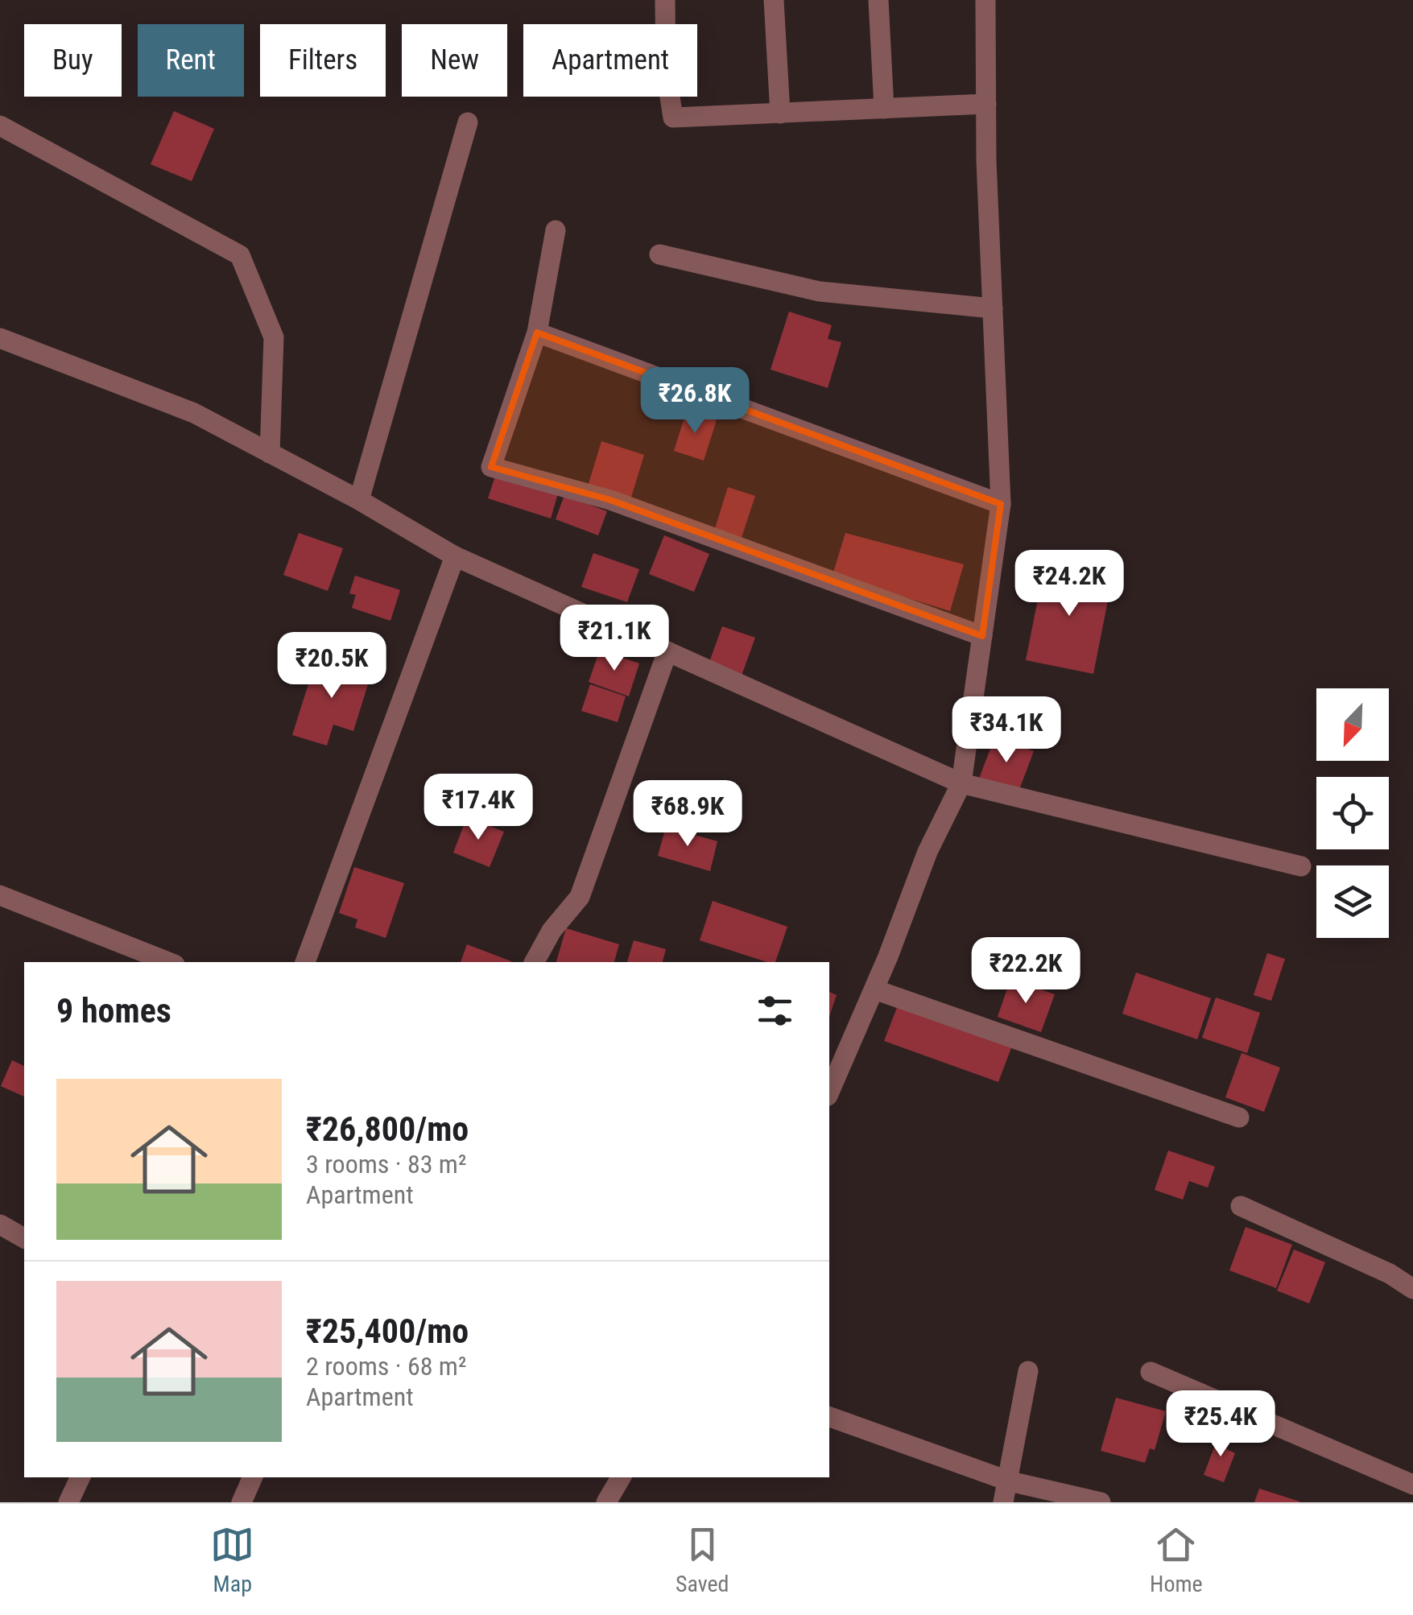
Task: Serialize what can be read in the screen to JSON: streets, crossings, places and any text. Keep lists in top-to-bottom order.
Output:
{
  "north": "bottom left",
  "page": {
    "chip": [
      "Buy",
      "Rent",
      "Filters",
      "New",
      "Apartment"
    ],
    "price": [
      "₹26.8K",
      "₹24.2K",
      "₹21.1K",
      "₹20.5K",
      "₹34.1K",
      "₹17.4K",
      "₹68.9K",
      "₹22.2K",
      "₹25.4K"
    ],
    "heading": "9 homes",
    "list": [
      {
        "name": "₹26,800/mo",
        "note": "3 rooms · 83 m² · Apartment"
      },
      {
        "name": "₹25,400/mo",
        "note": "2 rooms · 68 m² · Apartment"
      }
    ],
    "tabs": ["Map", "Saved", "Home"]
  }
}
